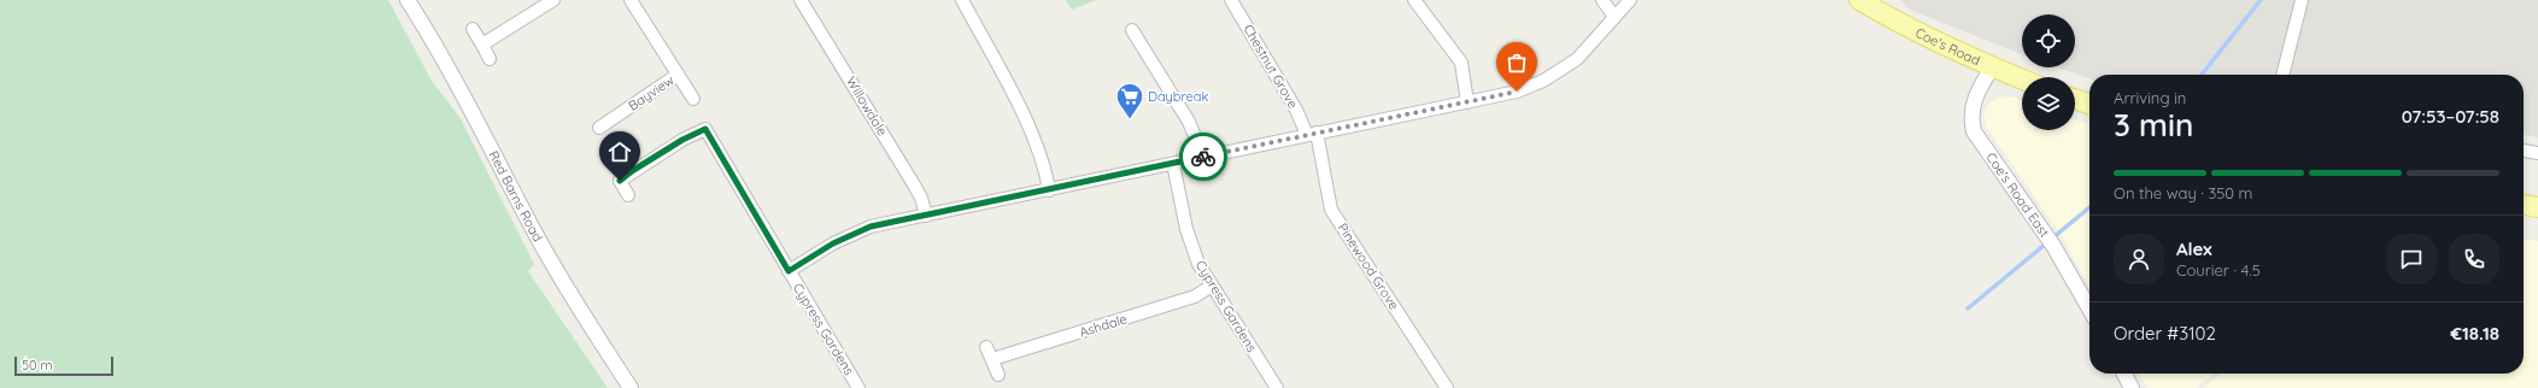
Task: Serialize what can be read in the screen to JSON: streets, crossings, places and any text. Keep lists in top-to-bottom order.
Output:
{
  "streets": {
    "main road": ["Coe's Road"],
    "street": [
      "Chestnut Grove",
      "Bayview",
      "Willowdale",
      "Red Barns Road",
      "Coe's Road East",
      "Pinewood Grove",
      "Cypress Gardens",
      "Ashdale"
    ]
  },
  "crossings": [
    ["Coe's Road", "Coe's Road East"],
    ["Chestnut Grove", "Pinewood Grove"],
    ["Cypress Gardens", "Ashdale"]
  ],
  "places": {
    "supermarket": ["Daybreak"]
  },
  "scale_bar": "50 m",
  "page": {
    "heading": ["3 min", "Arriving in", "07:53–07:58"],
    "panel": [
      "Alex",
      "Courier · 4.5",
      "Order #3102",
      "€18.18"
    ],
    "bar": "On the way · 350 m",
    "scale": "50 m"
  }
}
